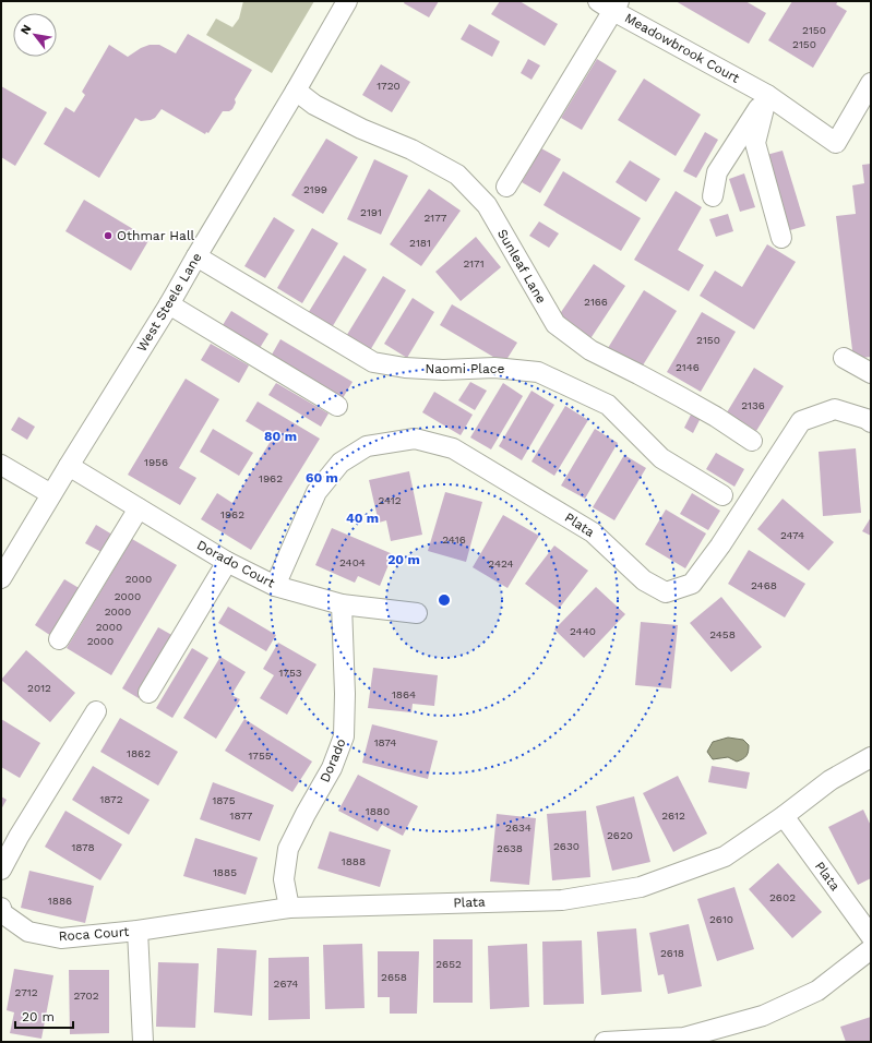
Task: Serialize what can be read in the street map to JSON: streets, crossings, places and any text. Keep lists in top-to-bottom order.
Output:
{
  "streets": {
    "street": [
      "Meadowbrook Court",
      "Sunleaf Lane",
      "West Steele Lane",
      "Naomi Place",
      "Plata",
      "Dorado Court",
      "Dorado",
      "Roca Court"
    ]
  },
  "crossings": [
    ["Sunleaf Lane", "West Steele Lane"],
    ["West Steele Lane", "Naomi Place"],
    ["West Steele Lane", "Dorado Court"],
    ["Plata", "Dorado Court"],
    ["Plata", "Dorado"],
    ["Plata", "Roca Court"],
    ["Dorado Court", "Dorado"]
  ],
  "places": ["Othmar Hall"],
  "house_numbers": [
    "2150",
    "2150",
    "1720",
    "2199",
    "2191",
    "2177",
    "2181",
    "2171",
    "2166",
    "2150",
    "2146",
    "2136",
    "1956",
    "1962",
    "2412",
    "1962",
    "2474",
    "2416",
    "2404",
    "2424",
    "2000",
    "2468",
    "2000",
    "2000",
    "2000",
    "2440",
    "2458",
    "2000",
    "1753",
    "2012",
    "1864",
    "1874",
    "1862",
    "1755",
    "1872",
    "1875",
    "1880",
    "1877",
    "2612",
    "2634",
    "2620",
    "2630",
    "1878",
    "2638",
    "1888",
    "1885",
    "2602",
    "1886",
    "2610",
    "2618",
    "2652",
    "2658",
    "2674",
    "2712",
    "2702"
  ],
  "scale_bar": "20 m",
  "north": "top left",
  "rings": [
    "80 m",
    "60 m",
    "40 m",
    "20 m"
  ]
}
